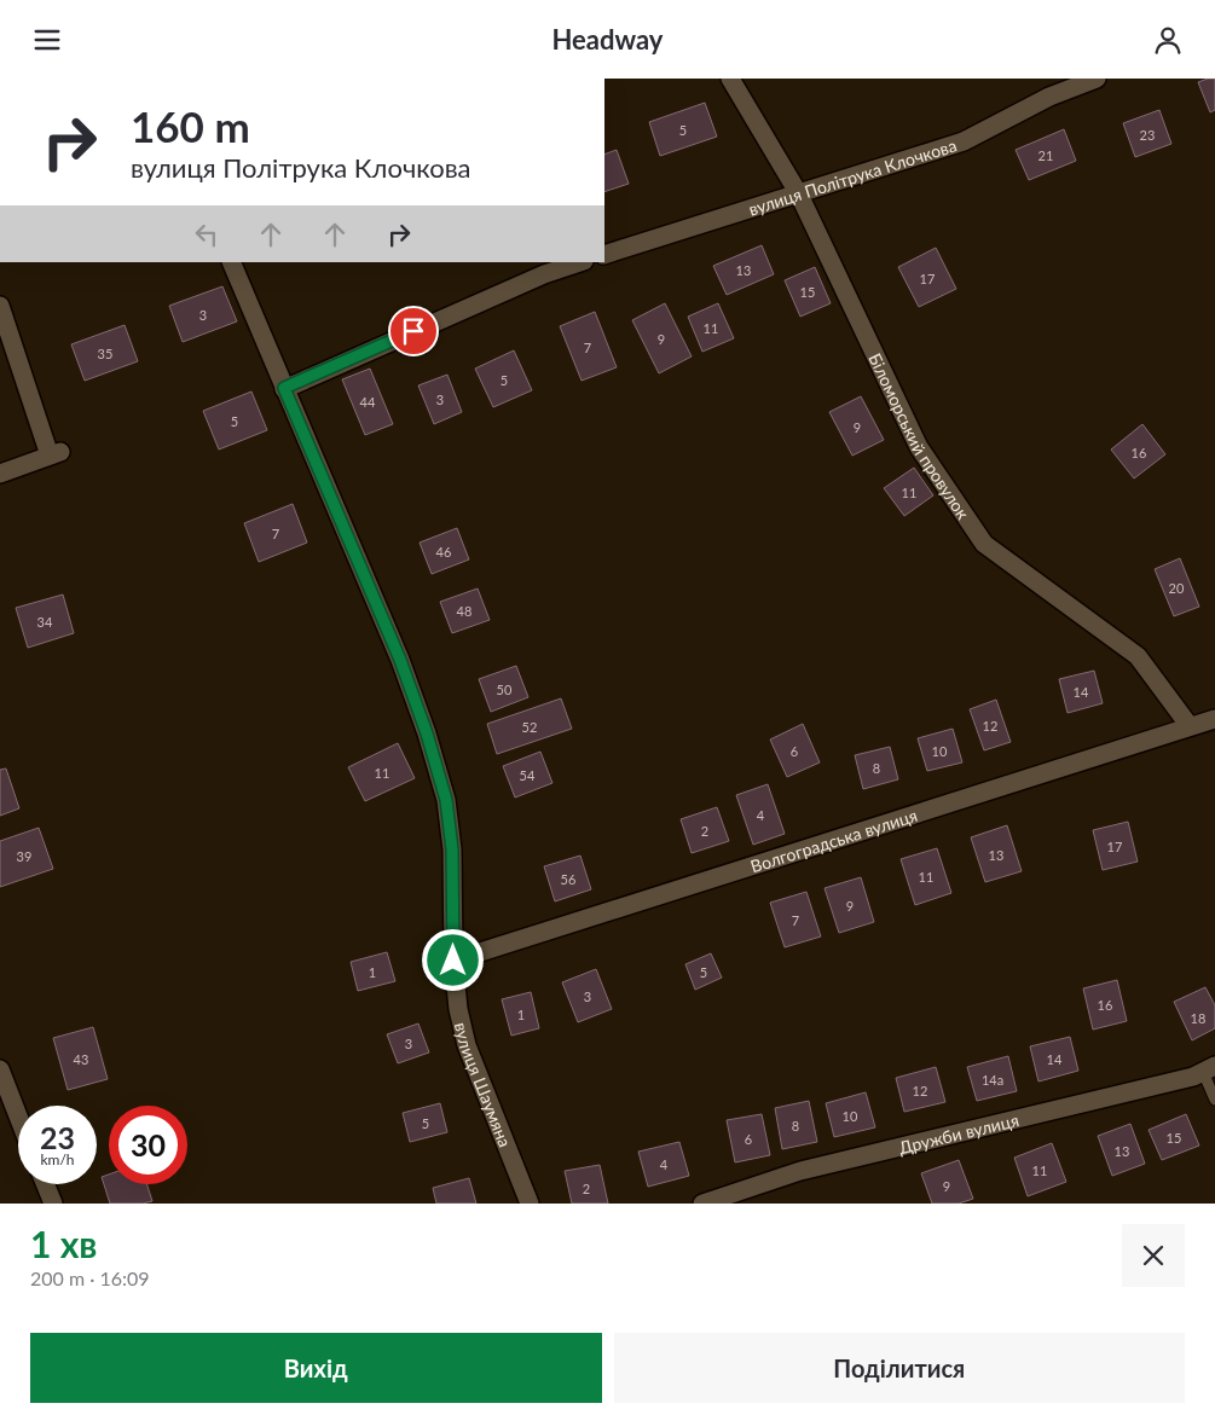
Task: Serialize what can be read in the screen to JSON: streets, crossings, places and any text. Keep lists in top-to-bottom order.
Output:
{
  "streets": {
    "street": [
      "вулиця Політрука Клочкова",
      "Біломорський провулок",
      "Волгоградська вулиця",
      "вулиця Шаумяна",
      "Дружби вулиця"
    ]
  },
  "crossings": [
    ["вулиця Політрука Клочкова", "Біломорський провулок"],
    ["Біломорський провулок", "Волгоградська вулиця"],
    ["Волгоградська вулиця", "вулиця Шаумяна"]
  ],
  "house_numbers": [
    "5",
    "23",
    "21",
    "13",
    "17",
    "15",
    "3",
    "11",
    "9",
    "7",
    "35",
    "5",
    "3",
    "44",
    "5",
    "9",
    "16",
    "11",
    "7",
    "46",
    "20",
    "48",
    "34",
    "50",
    "14",
    "12",
    "52",
    "6",
    "10",
    "8",
    "11",
    "54",
    "4",
    "2",
    "17",
    "13",
    "39",
    "11",
    "56",
    "9",
    "7",
    "1",
    "5",
    "3",
    "16",
    "1",
    "18",
    "3",
    "43",
    "14",
    "14а",
    "12",
    "10",
    "5",
    "8",
    "15",
    "6",
    "13",
    "4",
    "11",
    "9",
    "2"
  ],
  "page": {
    "header": "Headway",
    "turn": ["160 m", "вулиця Політрука Клочкова"],
    "speed": "23 km/h",
    "limit": "30",
    "heading": ["1 хв", "200 m · 16:09"],
    "buttons": ["Вихід", "Поділитися"]
  }
}
